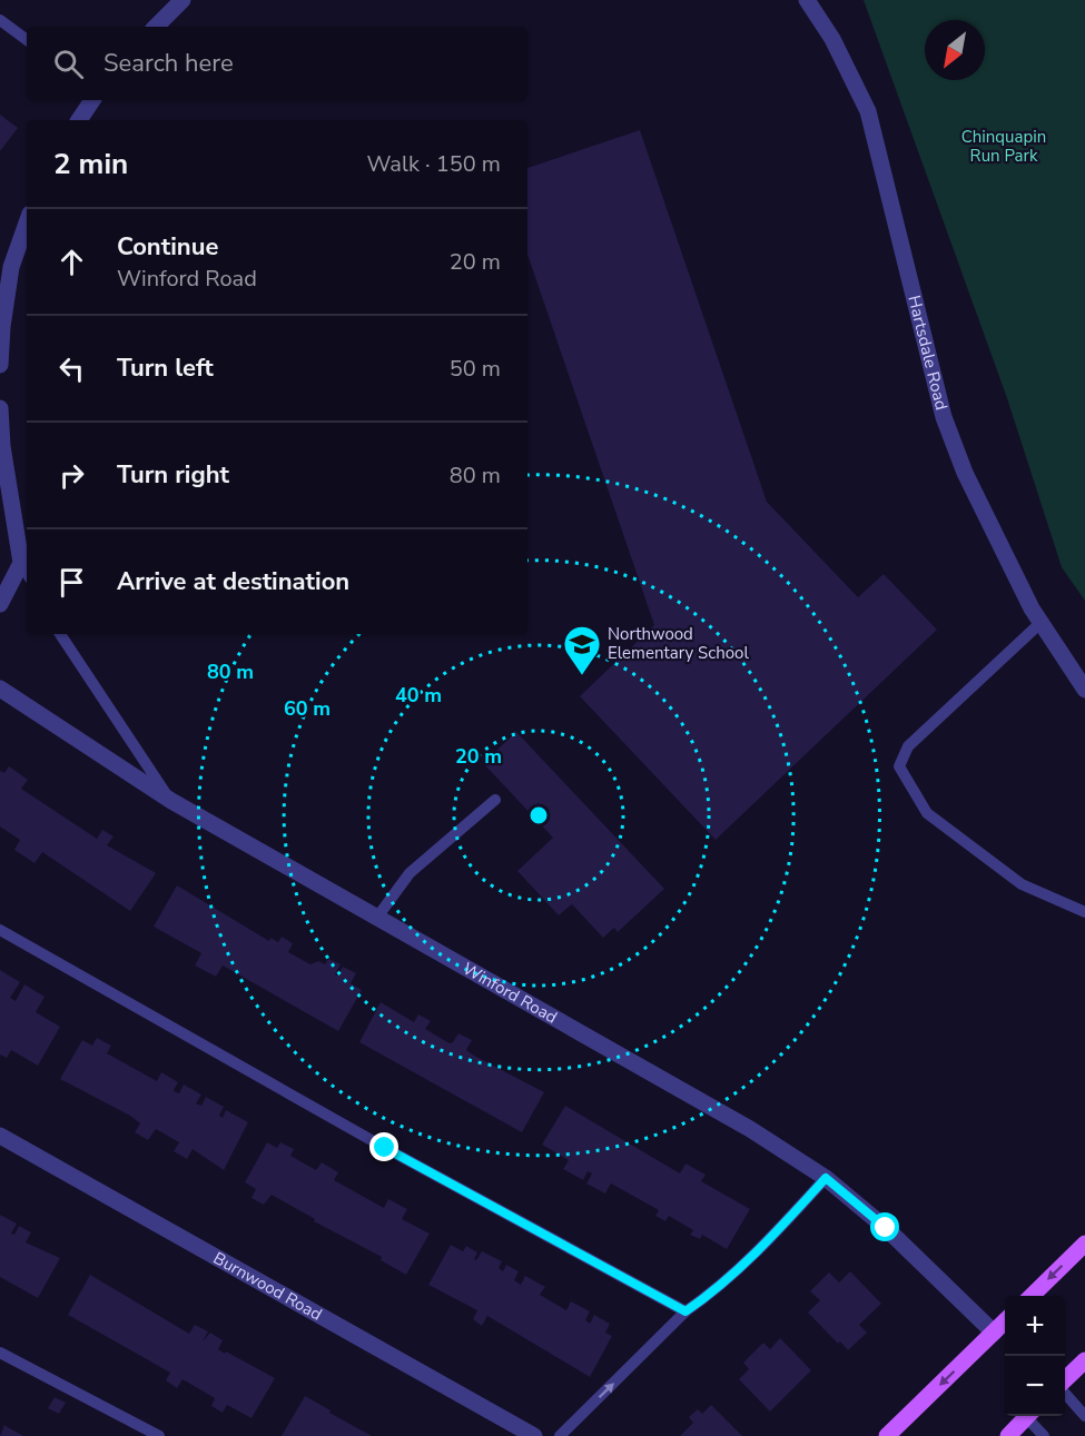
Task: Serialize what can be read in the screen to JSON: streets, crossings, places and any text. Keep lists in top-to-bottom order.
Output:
{
  "streets": {
    "street": ["Hartsdale Road", "Winford Road", "Burnwood Road"]
  },
  "parks": ["Chinquapin Run Park"],
  "places": {
    "school or university": ["Northwood Elementary School"]
  },
  "north": "bottom left",
  "page": {
    "search": "Search here",
    "heading": ["2 min", "Walk · 150 m"],
    "list": [
      ["Continue", "Winford Road", "20 m"],
      ["Turn left", "50 m"],
      ["Turn right", "80 m"],
      "Arrive at destination"
    ],
    "map_buttons": ["+", "−"]
  },
  "rings": [
    "80 m",
    "40 m",
    "60 m",
    "20 m"
  ]
}
